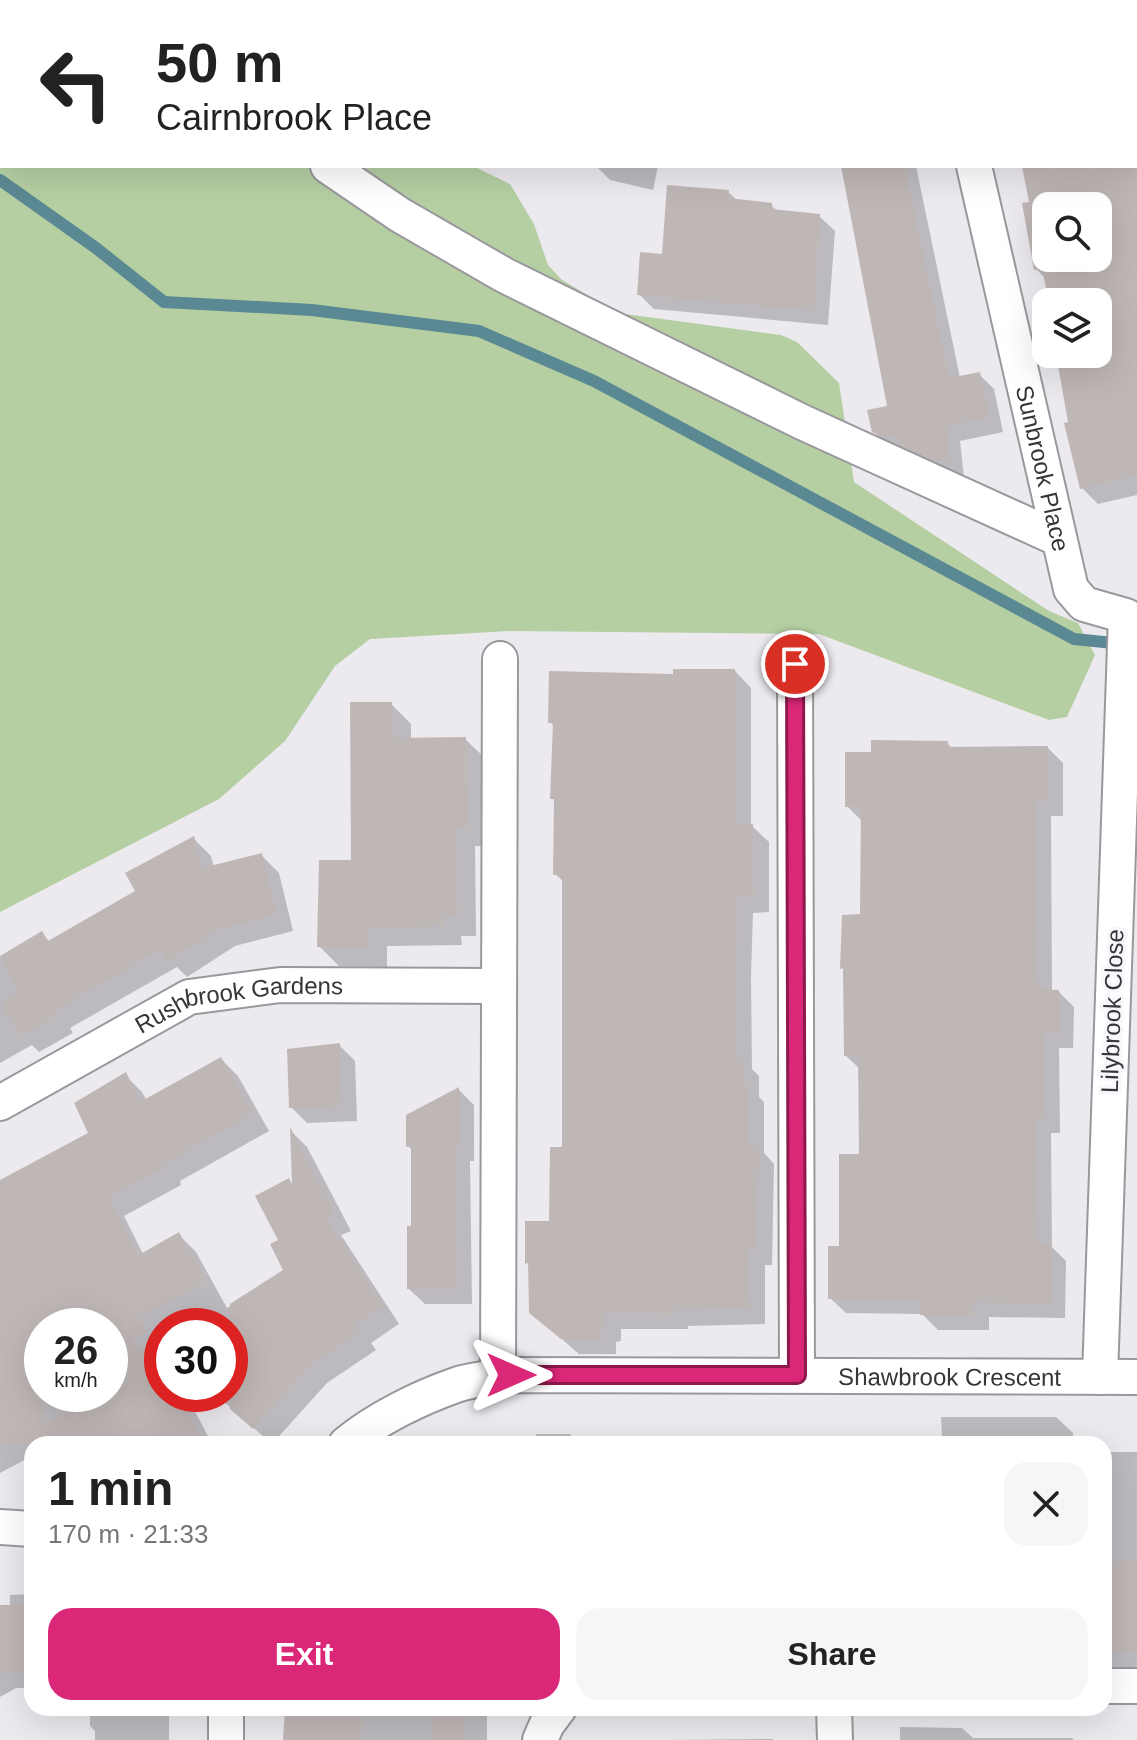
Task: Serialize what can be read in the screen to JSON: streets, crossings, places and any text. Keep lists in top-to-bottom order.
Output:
{
  "streets": {
    "street": [
      "Sunbrook Place",
      "Rushbrook Gardens",
      "Lilybrook Close",
      "Shawbrook Crescent"
    ]
  },
  "crossings": [
    ["Sunbrook Place", "Lilybrook Close"],
    ["Lilybrook Close", "Shawbrook Crescent"]
  ],
  "page": {
    "turn": ["50 m", "Cairnbrook Place"],
    "speed": "26 km/h",
    "limit": "30",
    "heading": ["1 min", "170 m · 21:33"],
    "buttons": ["Exit", "Share"]
  }
}
